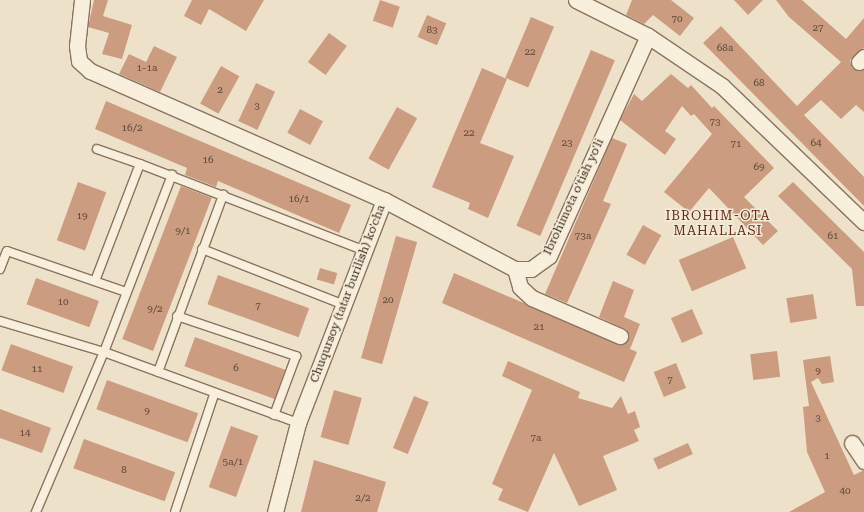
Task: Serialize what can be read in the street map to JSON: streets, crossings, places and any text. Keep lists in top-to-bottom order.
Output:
{
  "streets": {
    "street": ["Ibrohimota o'tish yo'li", "Chuqursoy (tatar burilish) ko'cha"]
  },
  "districts": ["IBROHIM-OTA MAHALLASI"],
  "house_numbers": [
    "70",
    "27",
    "83",
    "68a",
    "22",
    "1-1a",
    "68",
    "2",
    "3",
    "73",
    "16/2",
    "22",
    "23",
    "64",
    "71",
    "16",
    "69",
    "16/1",
    "19",
    "9/1",
    "73a",
    "61",
    "20",
    "10",
    "7",
    "9/2",
    "21",
    "6",
    "11",
    "9",
    "7",
    "9",
    "3",
    "14",
    "7a",
    "1",
    "5a/1",
    "8",
    "40",
    "2/2"
  ]
}
